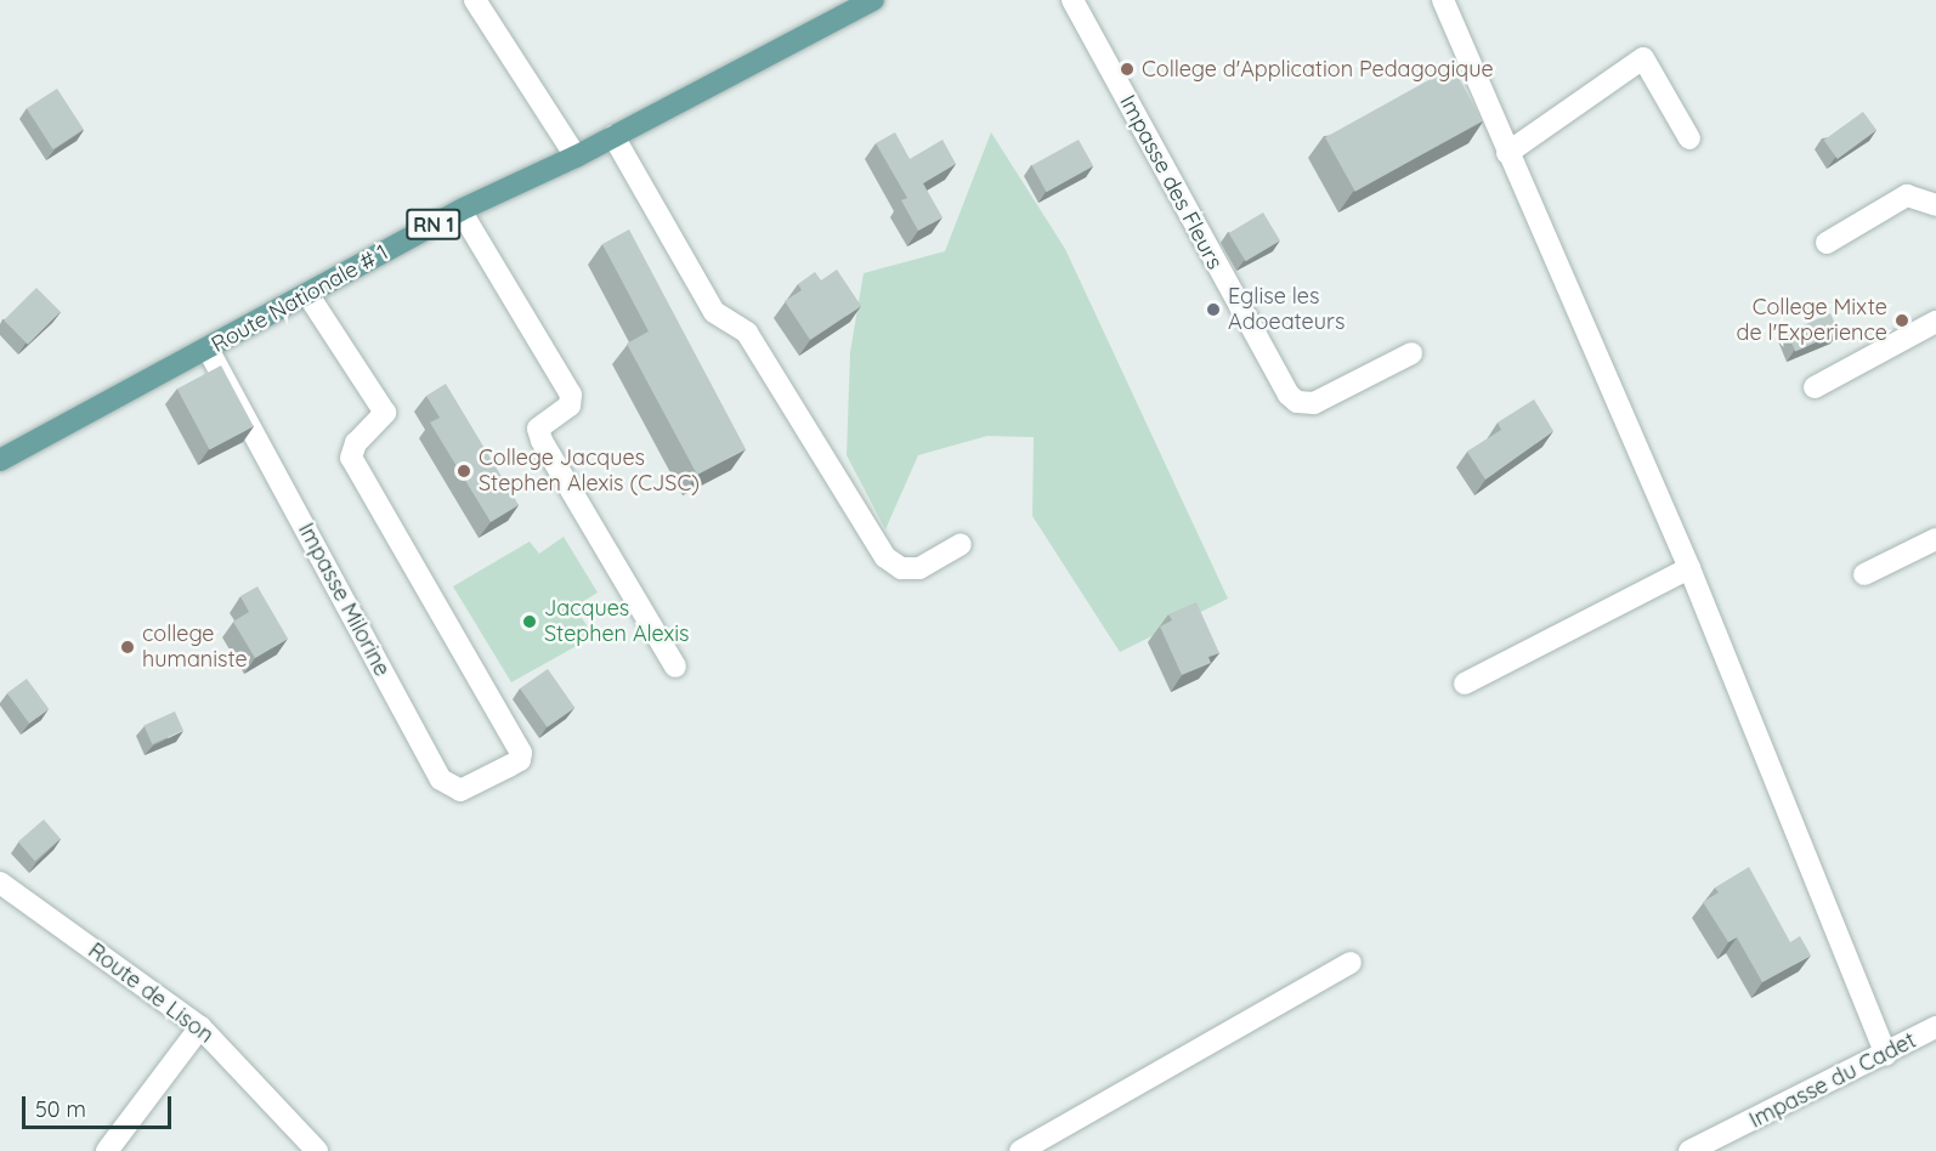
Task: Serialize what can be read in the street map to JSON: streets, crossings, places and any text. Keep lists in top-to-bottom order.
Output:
{
  "streets": {
    "main road": ["RN 1", "Route Nationale # 1"],
    "street": [
      "Impasse des Fleurs",
      "Impasse Milorine",
      "Route de Lison",
      "Impasse du Cadet"
    ]
  },
  "crossings": [
    ["Route Nationale # 1", "Impasse Milorine"]
  ],
  "places": [
    "College d'Application Pedagogique",
    "Eglise les Adoeateurs",
    "College Mixte de l'Experience",
    "College Jacques Stephen Alexis (CJSC)",
    "Jacques Stephen Alexis",
    "college humaniste"
  ],
  "scale_bar": "50 m"
}
